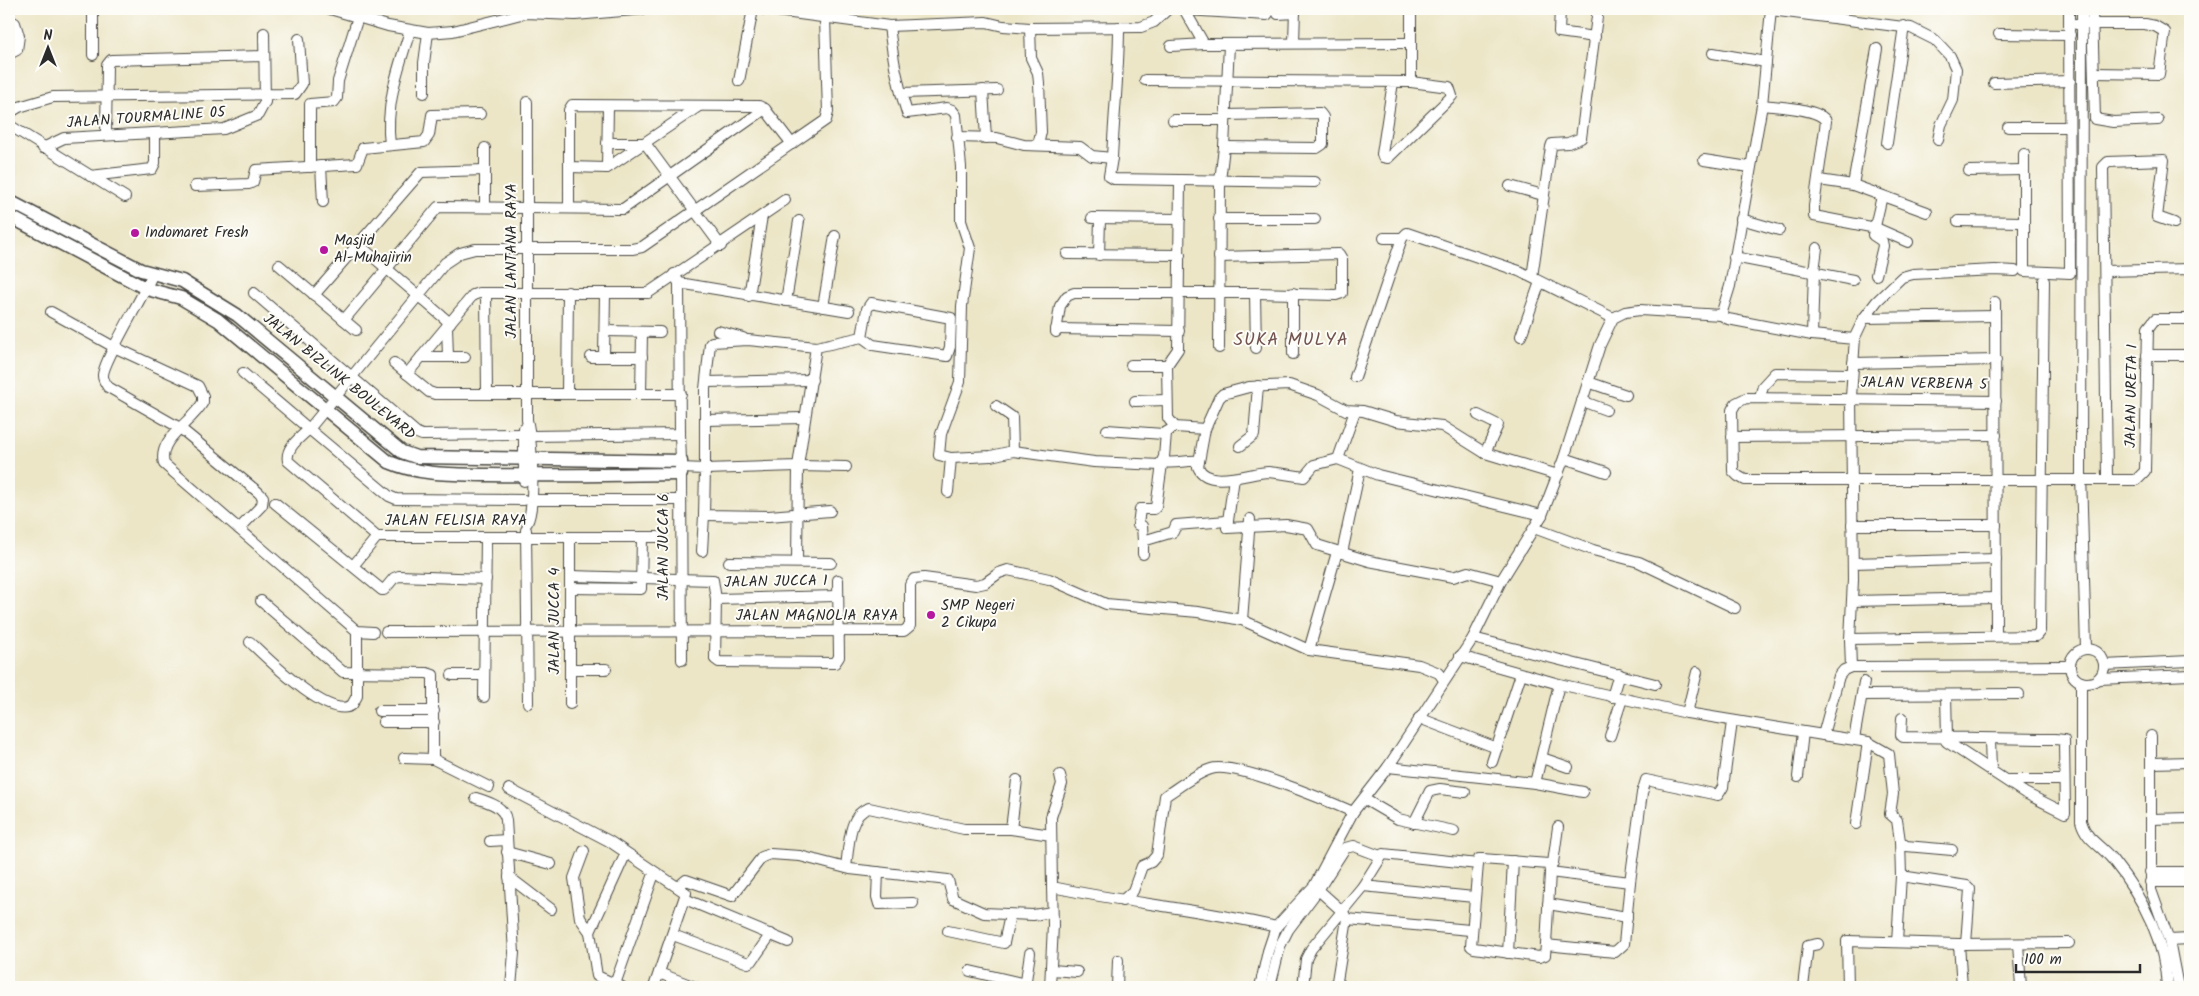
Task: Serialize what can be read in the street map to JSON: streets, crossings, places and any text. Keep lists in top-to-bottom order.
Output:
{
  "streets": {
    "street": [
      "JALAN TOURMALINE 05",
      "JALAN LANTANA RAYA",
      "JALAN BIZLINK BOULEVARD",
      "JALAN VERBENA 5",
      "JALAN URETA I",
      "JALAN FELISIA RAYA",
      "JALAN JUCCA 6",
      "JALAN JUCCA 1",
      "JALAN MAGNOLIA RAYA",
      "JALAN JUCCA 4"
    ]
  },
  "crossings": [
    ["JALAN LANTANA RAYA", "JALAN BIZLINK BOULEVARD"],
    ["JALAN LANTANA RAYA", "JALAN FELISIA RAYA"],
    ["JALAN LANTANA RAYA", "JALAN MAGNOLIA RAYA"],
    ["JALAN BIZLINK BOULEVARD", "JALAN JUCCA 6"],
    ["JALAN FELISIA RAYA", "JALAN JUCCA 4"],
    ["JALAN JUCCA 6", "JALAN MAGNOLIA RAYA"],
    ["JALAN JUCCA 1", "JALAN MAGNOLIA RAYA"],
    ["JALAN MAGNOLIA RAYA", "JALAN JUCCA 4"]
  ],
  "districts": ["SUKA MULYA"],
  "places": ["Indomaret Fresh", "Masjid Al-Muhajirin", "SMP Negeri 2 Cikupa"],
  "scale_bar": "100 m",
  "north": "top"
}
